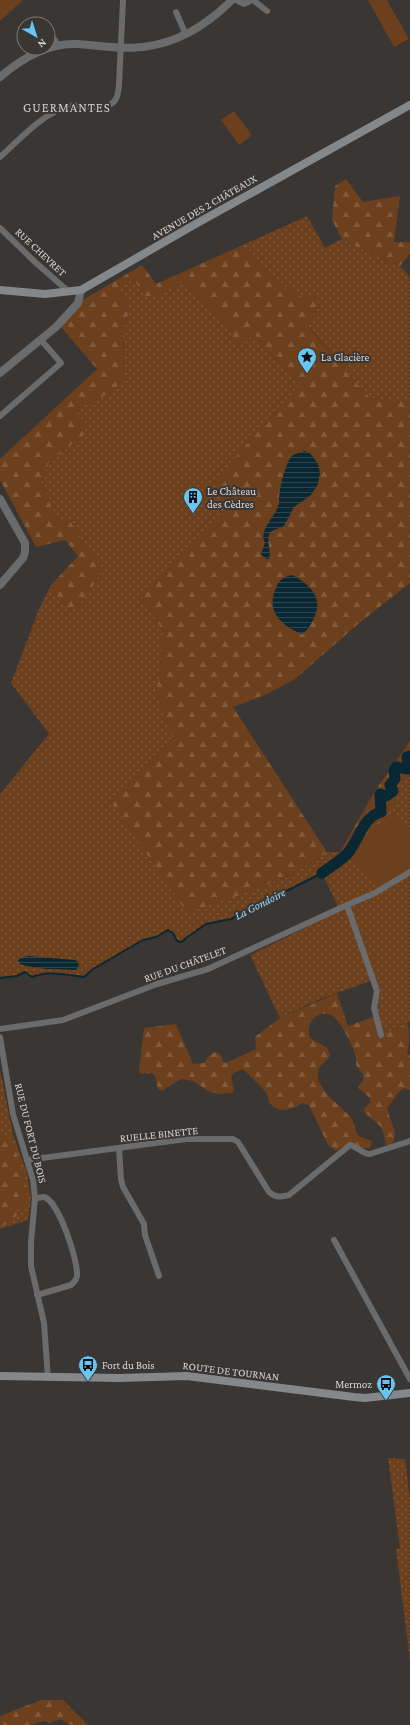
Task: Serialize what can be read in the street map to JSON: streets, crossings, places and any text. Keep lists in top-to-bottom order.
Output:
{
  "streets": {
    "main road": ["AVENUE DES 2 CHÂTEAUX", "ROUTE DE TOURNAN"],
    "street": [
      "RUE CHEVRET",
      "RUE DU CHÂTELET",
      "RUE DU FORT DU BOIS",
      "RUELLE BINETTE"
    ]
  },
  "crossings": [
    ["AVENUE DES 2 CHÂTEAUX", "RUE CHEVRET"],
    ["RUE DU FORT DU BOIS", "RUELLE BINETTE"],
    ["RUE DU FORT DU BOIS", "ROUTE DE TOURNAN"]
  ],
  "districts": ["GUERMANTES"],
  "water": ["La Gondoire"],
  "places": {
    "place": ["La Glacière"],
    "building": ["Le Château des Cèdres"],
    "bus stop": ["Fort du Bois", "Mermoz"]
  },
  "north": "bottom right"
}
